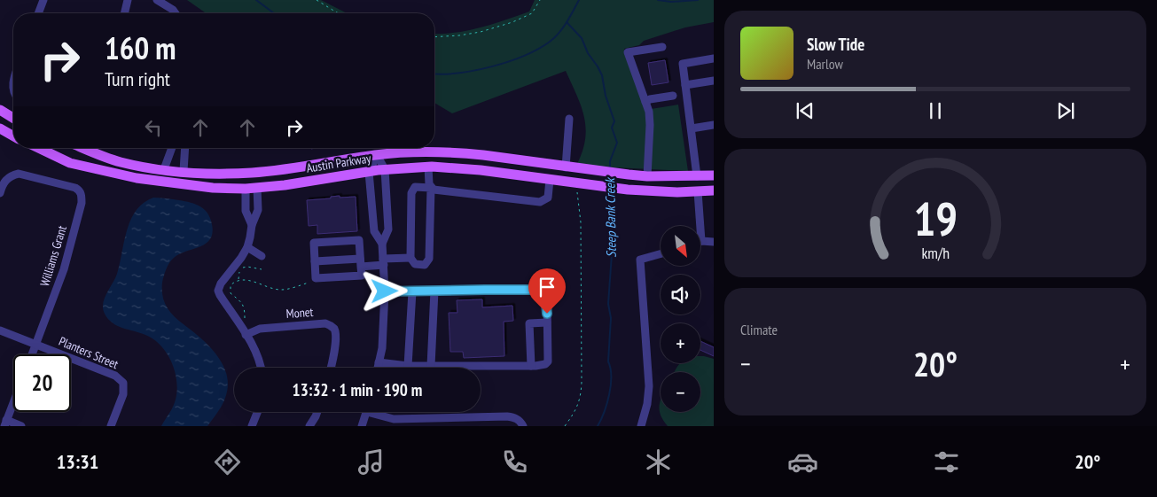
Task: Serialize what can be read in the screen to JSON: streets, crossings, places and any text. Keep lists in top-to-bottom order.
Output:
{
  "streets": {
    "main road": ["Austin Parkway"],
    "street": ["Williams Grant", "Monet", "Planters Street"]
  },
  "crossings": [
    ["Williams Grant", "Planters Street"]
  ],
  "water": ["Steep Bank Creek"],
  "north": "bottom right",
  "page": {
    "turn": ["160 m", "Turn right"],
    "song": ["Slow Tide", "Marlow"],
    "map_buttons": ["+", "−"],
    "tile": "Climate",
    "heat": ["−", "20°", "+"],
    "limit": "20",
    "trip": "13:32 · 1 min · 190 m",
    "tabs": ["13:31", "20°"],
    "gauge": ["19", "km/h"]
  }
}
